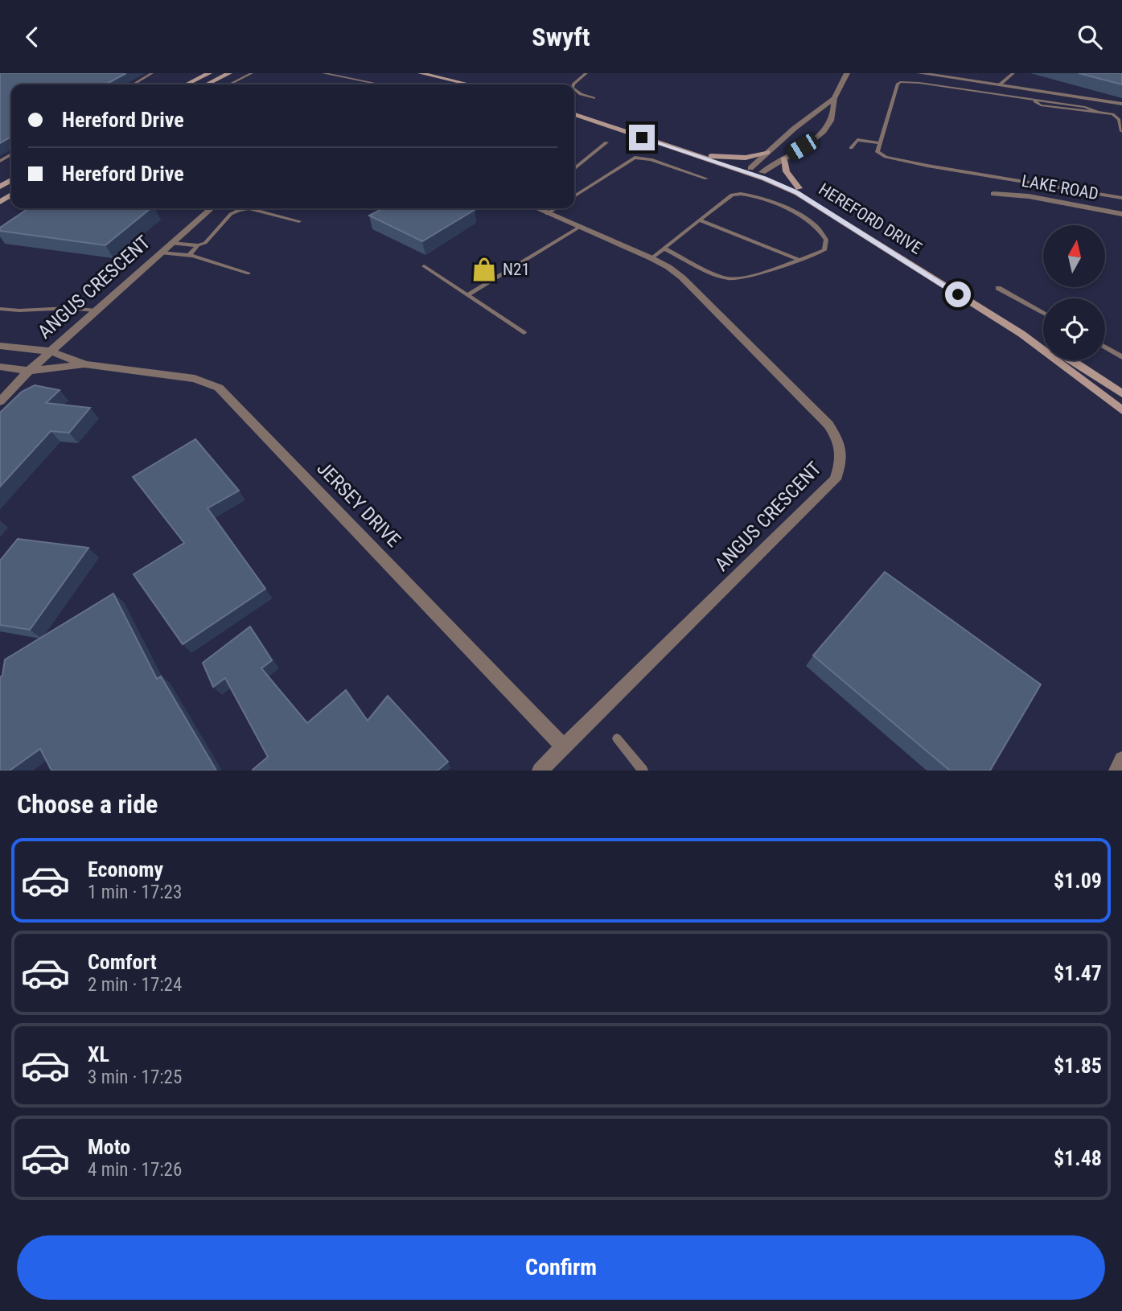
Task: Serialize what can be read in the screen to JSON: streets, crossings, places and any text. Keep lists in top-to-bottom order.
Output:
{
  "streets": {
    "street": [
      "LAKE ROAD",
      "HEREFORD DRIVE",
      "ANGUS CRESCENT",
      "JERSEY DRIVE"
    ]
  },
  "crossings": [
    ["ANGUS CRESCENT", "JERSEY DRIVE"]
  ],
  "places": {
    "shop": ["N21"]
  },
  "north": "top",
  "page": {
    "header": "Swyft",
    "banner": ["Hereford Drive", "Hereford Drive"],
    "heading": "Choose a ride",
    "list": [
      {
        "name": "Economy",
        "note": "1 min · 17:23",
        "value": "$1.09"
      },
      {
        "name": "Comfort",
        "note": "2 min · 17:24",
        "value": "$1.47"
      },
      {
        "name": "XL",
        "note": "3 min · 17:25",
        "value": "$1.85"
      },
      {
        "name": "Moto",
        "note": "4 min · 17:26",
        "value": "$1.48"
      }
    ],
    "buttons": "Confirm"
  }
}
